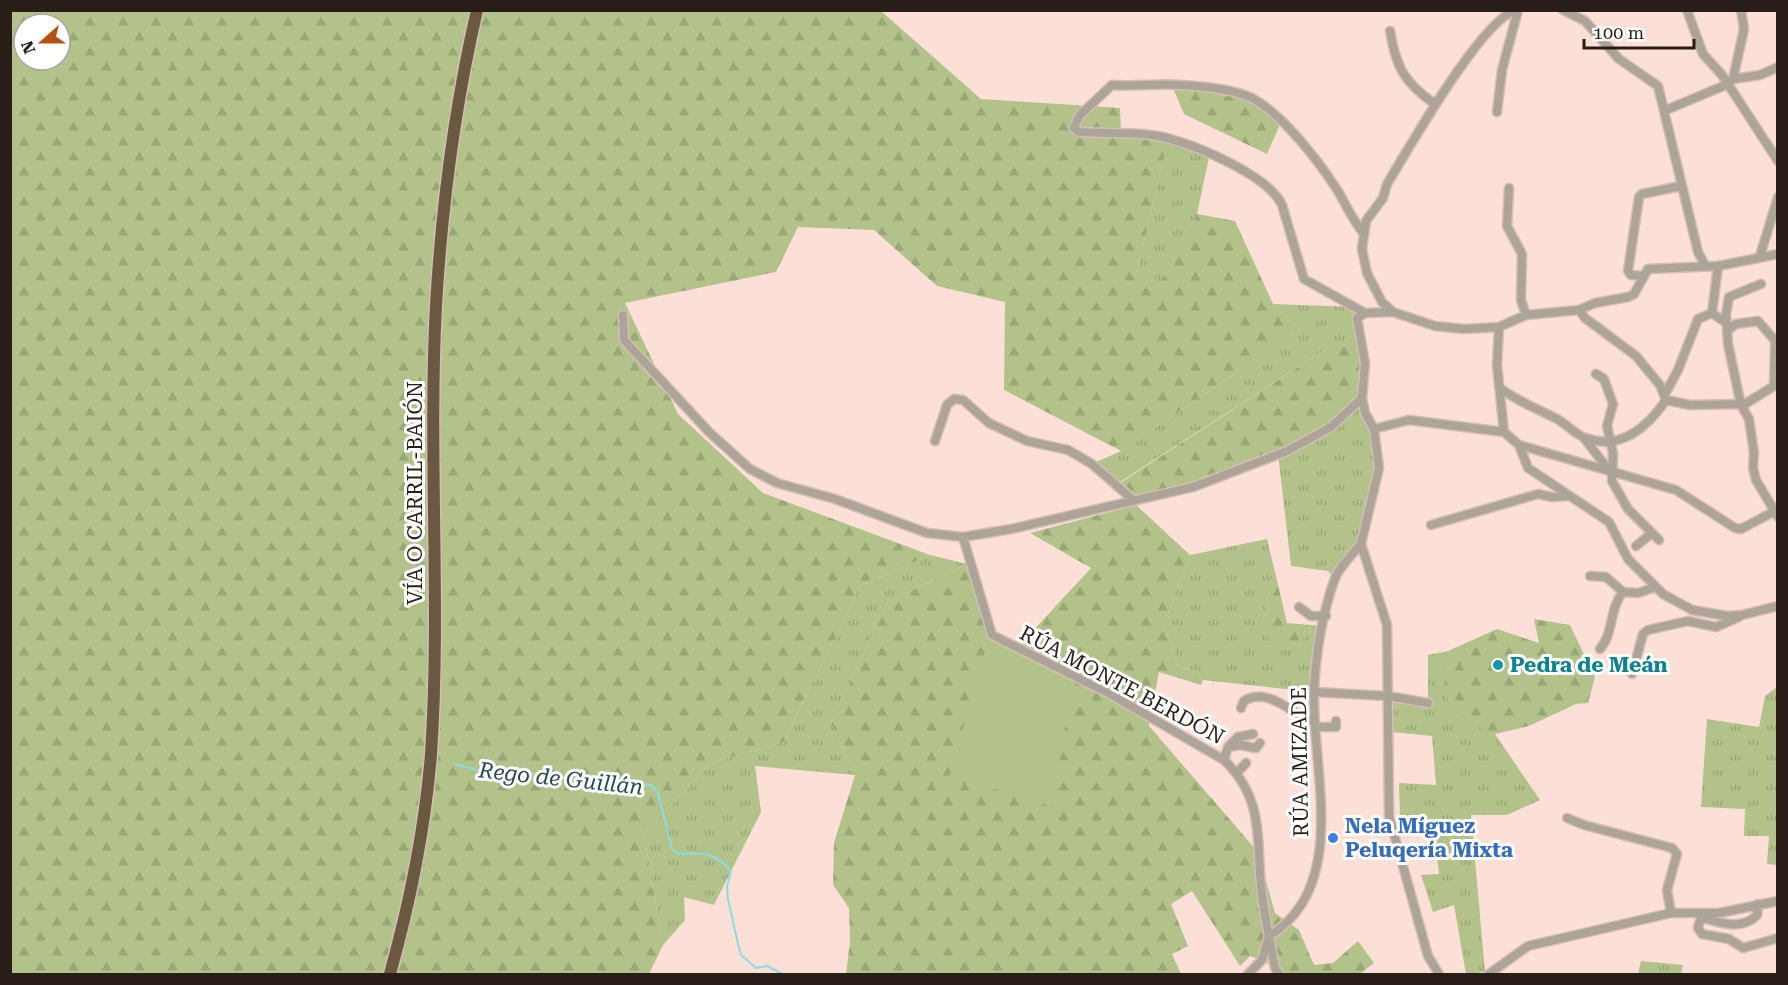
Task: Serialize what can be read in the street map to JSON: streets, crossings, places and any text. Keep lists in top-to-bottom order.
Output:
{
  "streets": {
    "highway": ["VÍA O CARRIL-BAIÓN"],
    "street": ["RÚA MONTE BERDÓN", "RÚA AMIZADE"]
  },
  "crossings": [
    ["RÚA MONTE BERDÓN", "RÚA AMIZADE"]
  ],
  "water": ["Rego de Guillán"],
  "places": ["Pedra de Meán", "Nela Míguez Peluqería Mixta"],
  "scale_bar": "100 m",
  "north": "left"
}
